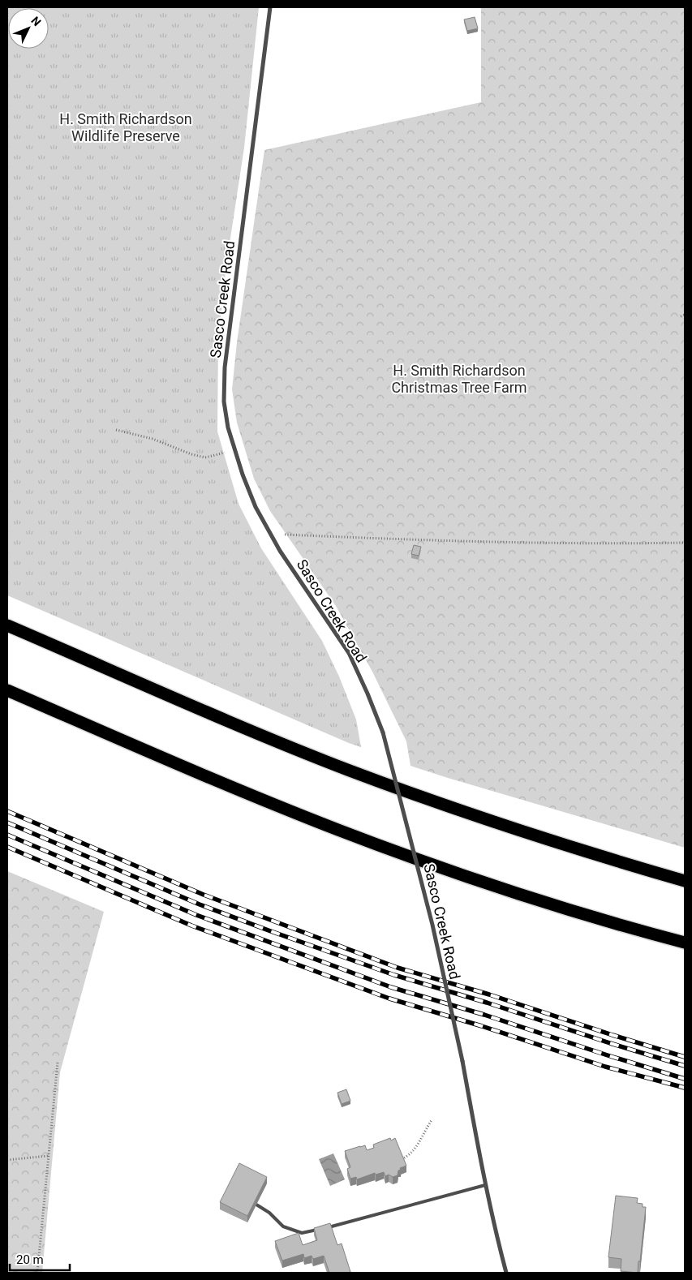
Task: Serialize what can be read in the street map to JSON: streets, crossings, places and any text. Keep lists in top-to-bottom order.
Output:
{
  "streets": {
    "street": ["Sasco Creek Road"]
  },
  "parks": ["H. Smith Richardson Wildlife Preserve", "H. Smith Richardson Christmas Tree Farm"],
  "scale_bar": "20 m",
  "north": "top right"
}
